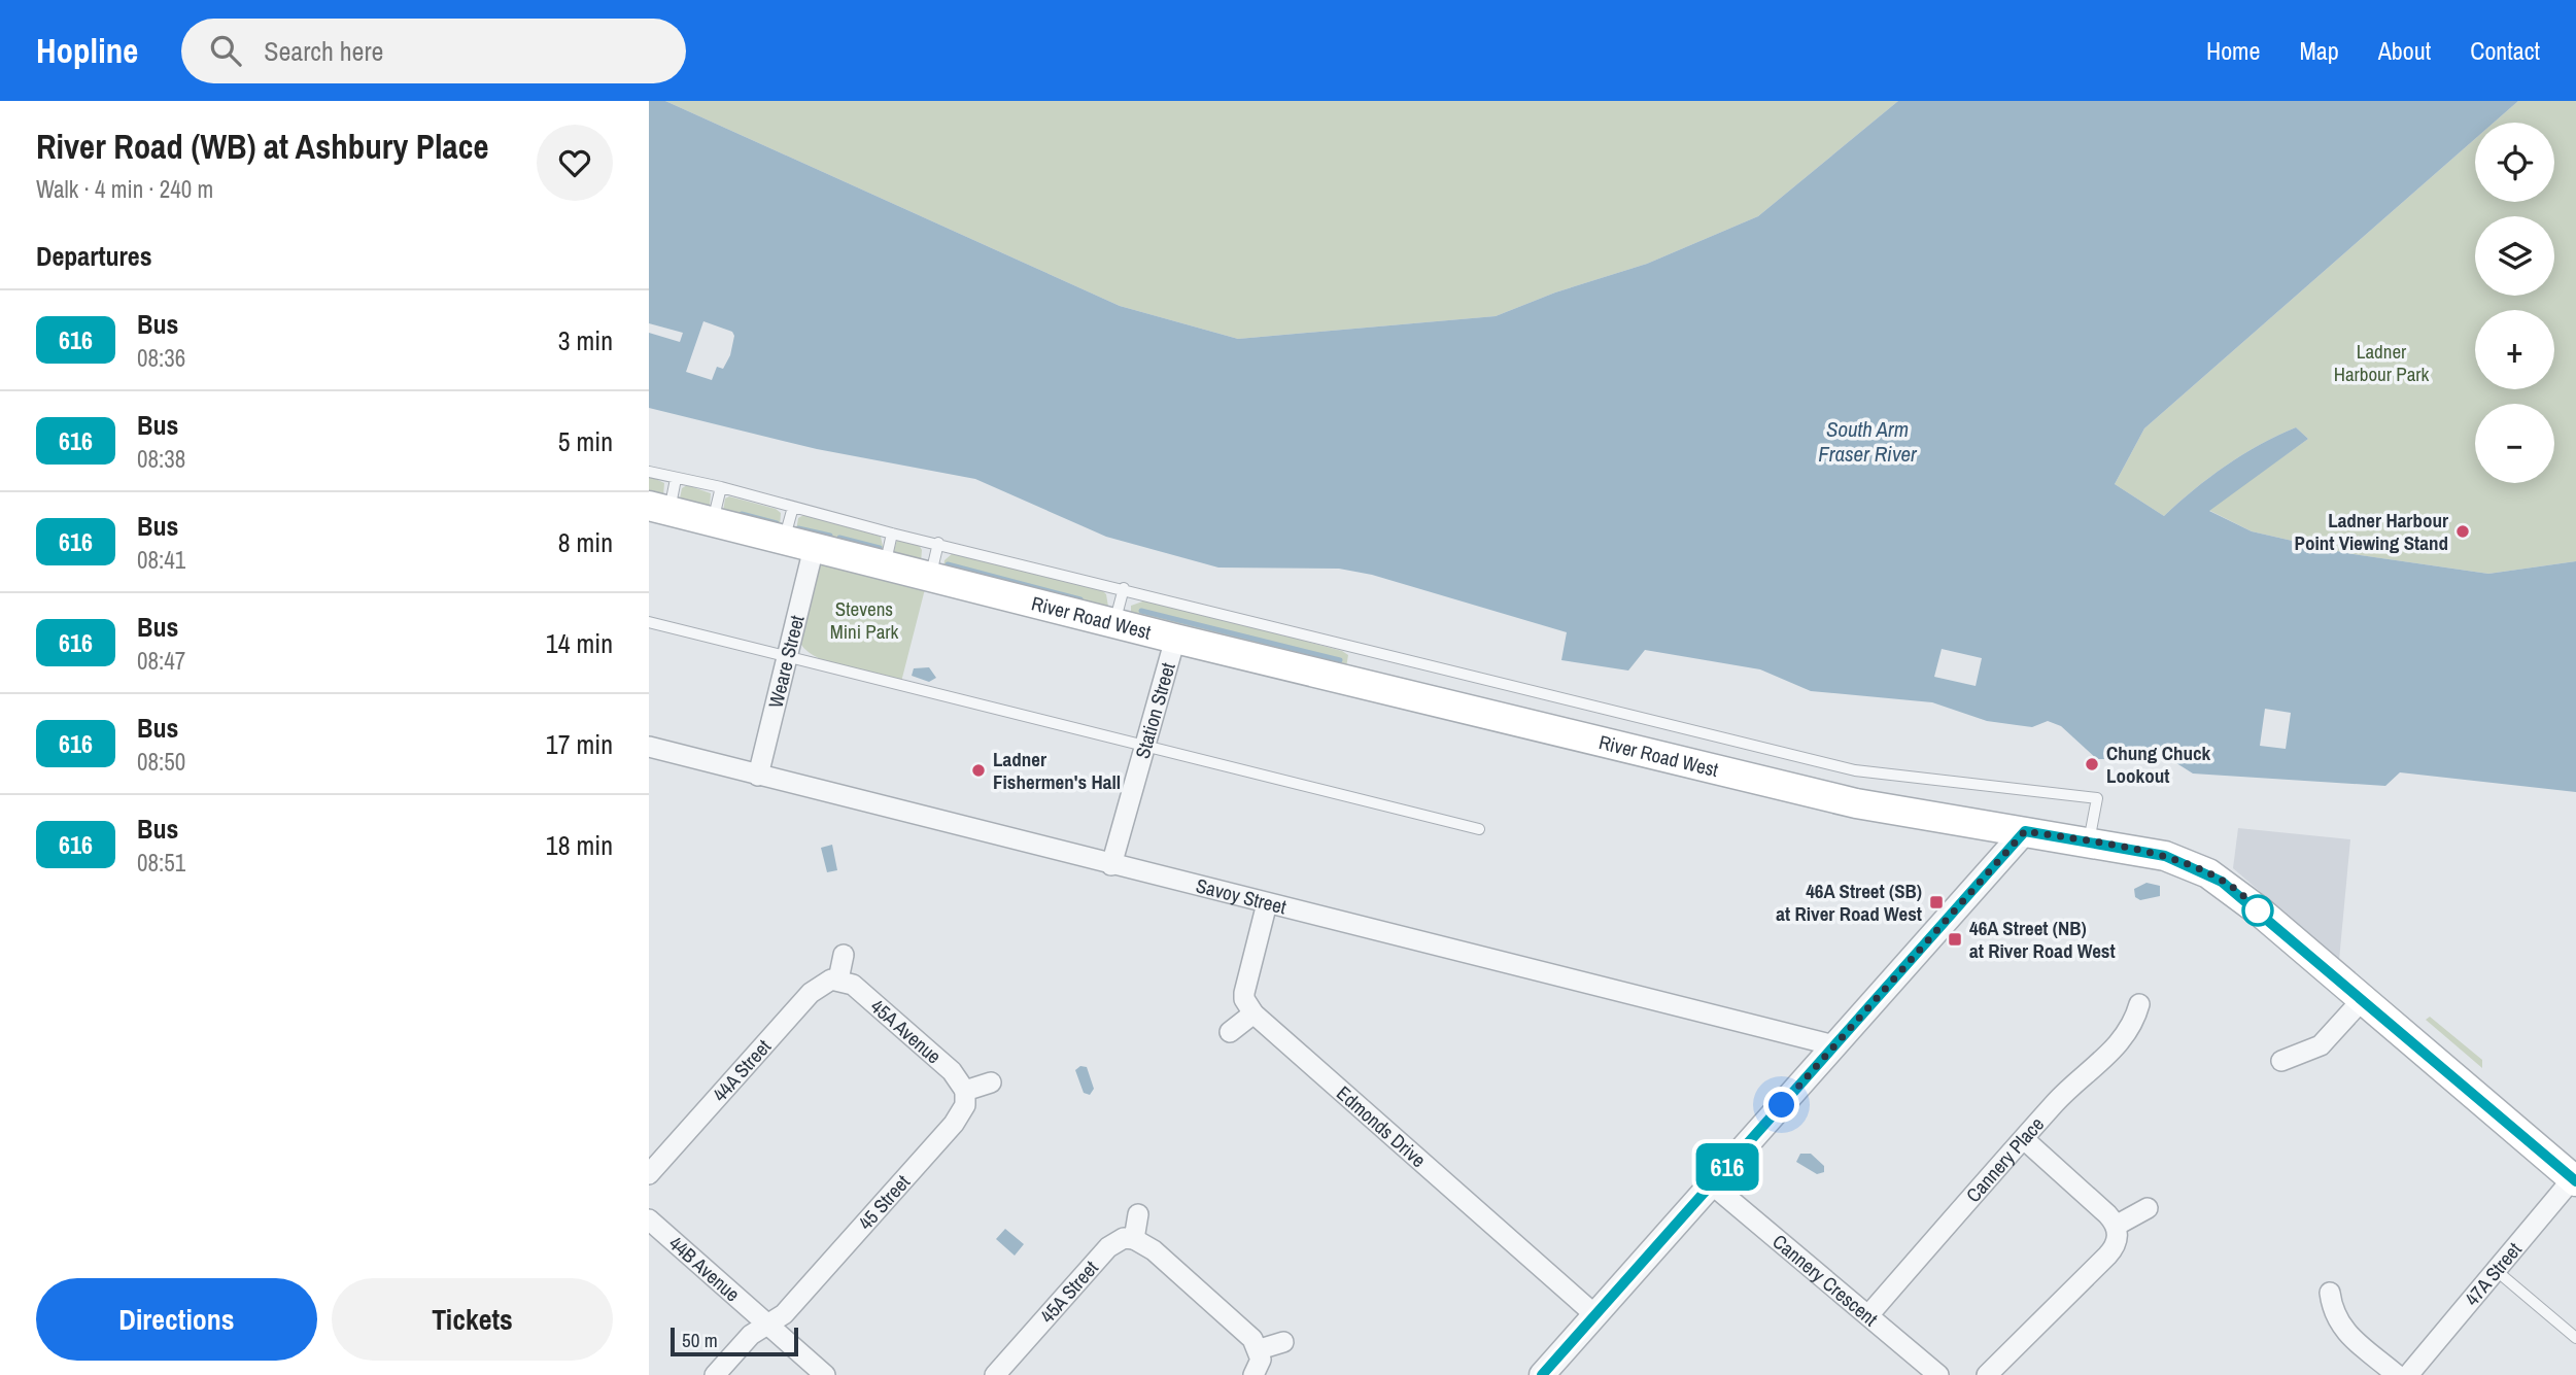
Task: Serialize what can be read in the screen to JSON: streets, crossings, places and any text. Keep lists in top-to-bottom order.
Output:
{
  "streets": {
    "main road": ["River Road West"],
    "street": [
      "Weare Street",
      "Station Street",
      "Savoy Street",
      "45A Avenue",
      "44A Street",
      "Edmonds Drive",
      "Cannery Place",
      "45 Street",
      "44B Avenue",
      "47A Street",
      "Cannery Crescent",
      "45A Street"
    ]
  },
  "crossings": [
    ["River Road West", "Weare Street"],
    ["River Road West", "Station Street"],
    ["River Road West", "47A Street"],
    ["Weare Street", "Savoy Street"],
    ["Station Street", "Savoy Street"],
    ["45A Avenue", "44A Street"],
    ["45A Avenue", "45 Street"],
    ["Cannery Place", "Cannery Crescent"],
    ["45 Street", "44B Avenue"]
  ],
  "water": ["South Arm Fraser River"],
  "parks": ["Ladner Harbour Park", "Stevens Mini Park"],
  "places": {
    "other": ["Ladner Harbour Point Viewing Stand", "Chung Chuck Lookout", "Ladner Fishermen's Hall"],
    "transit": ["46A Street (SB) at River Road West", "46A Street (NB) at River Road West"]
  },
  "lines": ["bus line 616"],
  "scale_bar": "50 m",
  "page": {
    "header": "Hopline",
    "search": "Search here",
    "nav": [
      "Home",
      "Map",
      "About",
      "Contact"
    ],
    "heading": [
      ["River Road (WB) at Ashbury Place", "Walk · 4 min · 240 m"],
      "Departures"
    ],
    "on_map": "616",
    "map_buttons": ["+", "−"],
    "list": [
      {
        "mark": "616",
        "name": "Bus",
        "note": "08:36",
        "value": "3 min"
      },
      {
        "mark": "616",
        "name": "Bus",
        "note": "08:38",
        "value": "5 min"
      },
      {
        "mark": "616",
        "name": "Bus",
        "note": "08:41",
        "value": "8 min"
      },
      {
        "mark": "616",
        "name": "Bus",
        "note": "08:47",
        "value": "14 min"
      },
      {
        "mark": "616",
        "name": "Bus",
        "note": "08:50",
        "value": "17 min"
      },
      {
        "mark": "616",
        "name": "Bus",
        "note": "08:51",
        "value": "18 min"
      }
    ],
    "buttons": ["Directions", "Tickets"],
    "scale": "50 m"
  }
}
